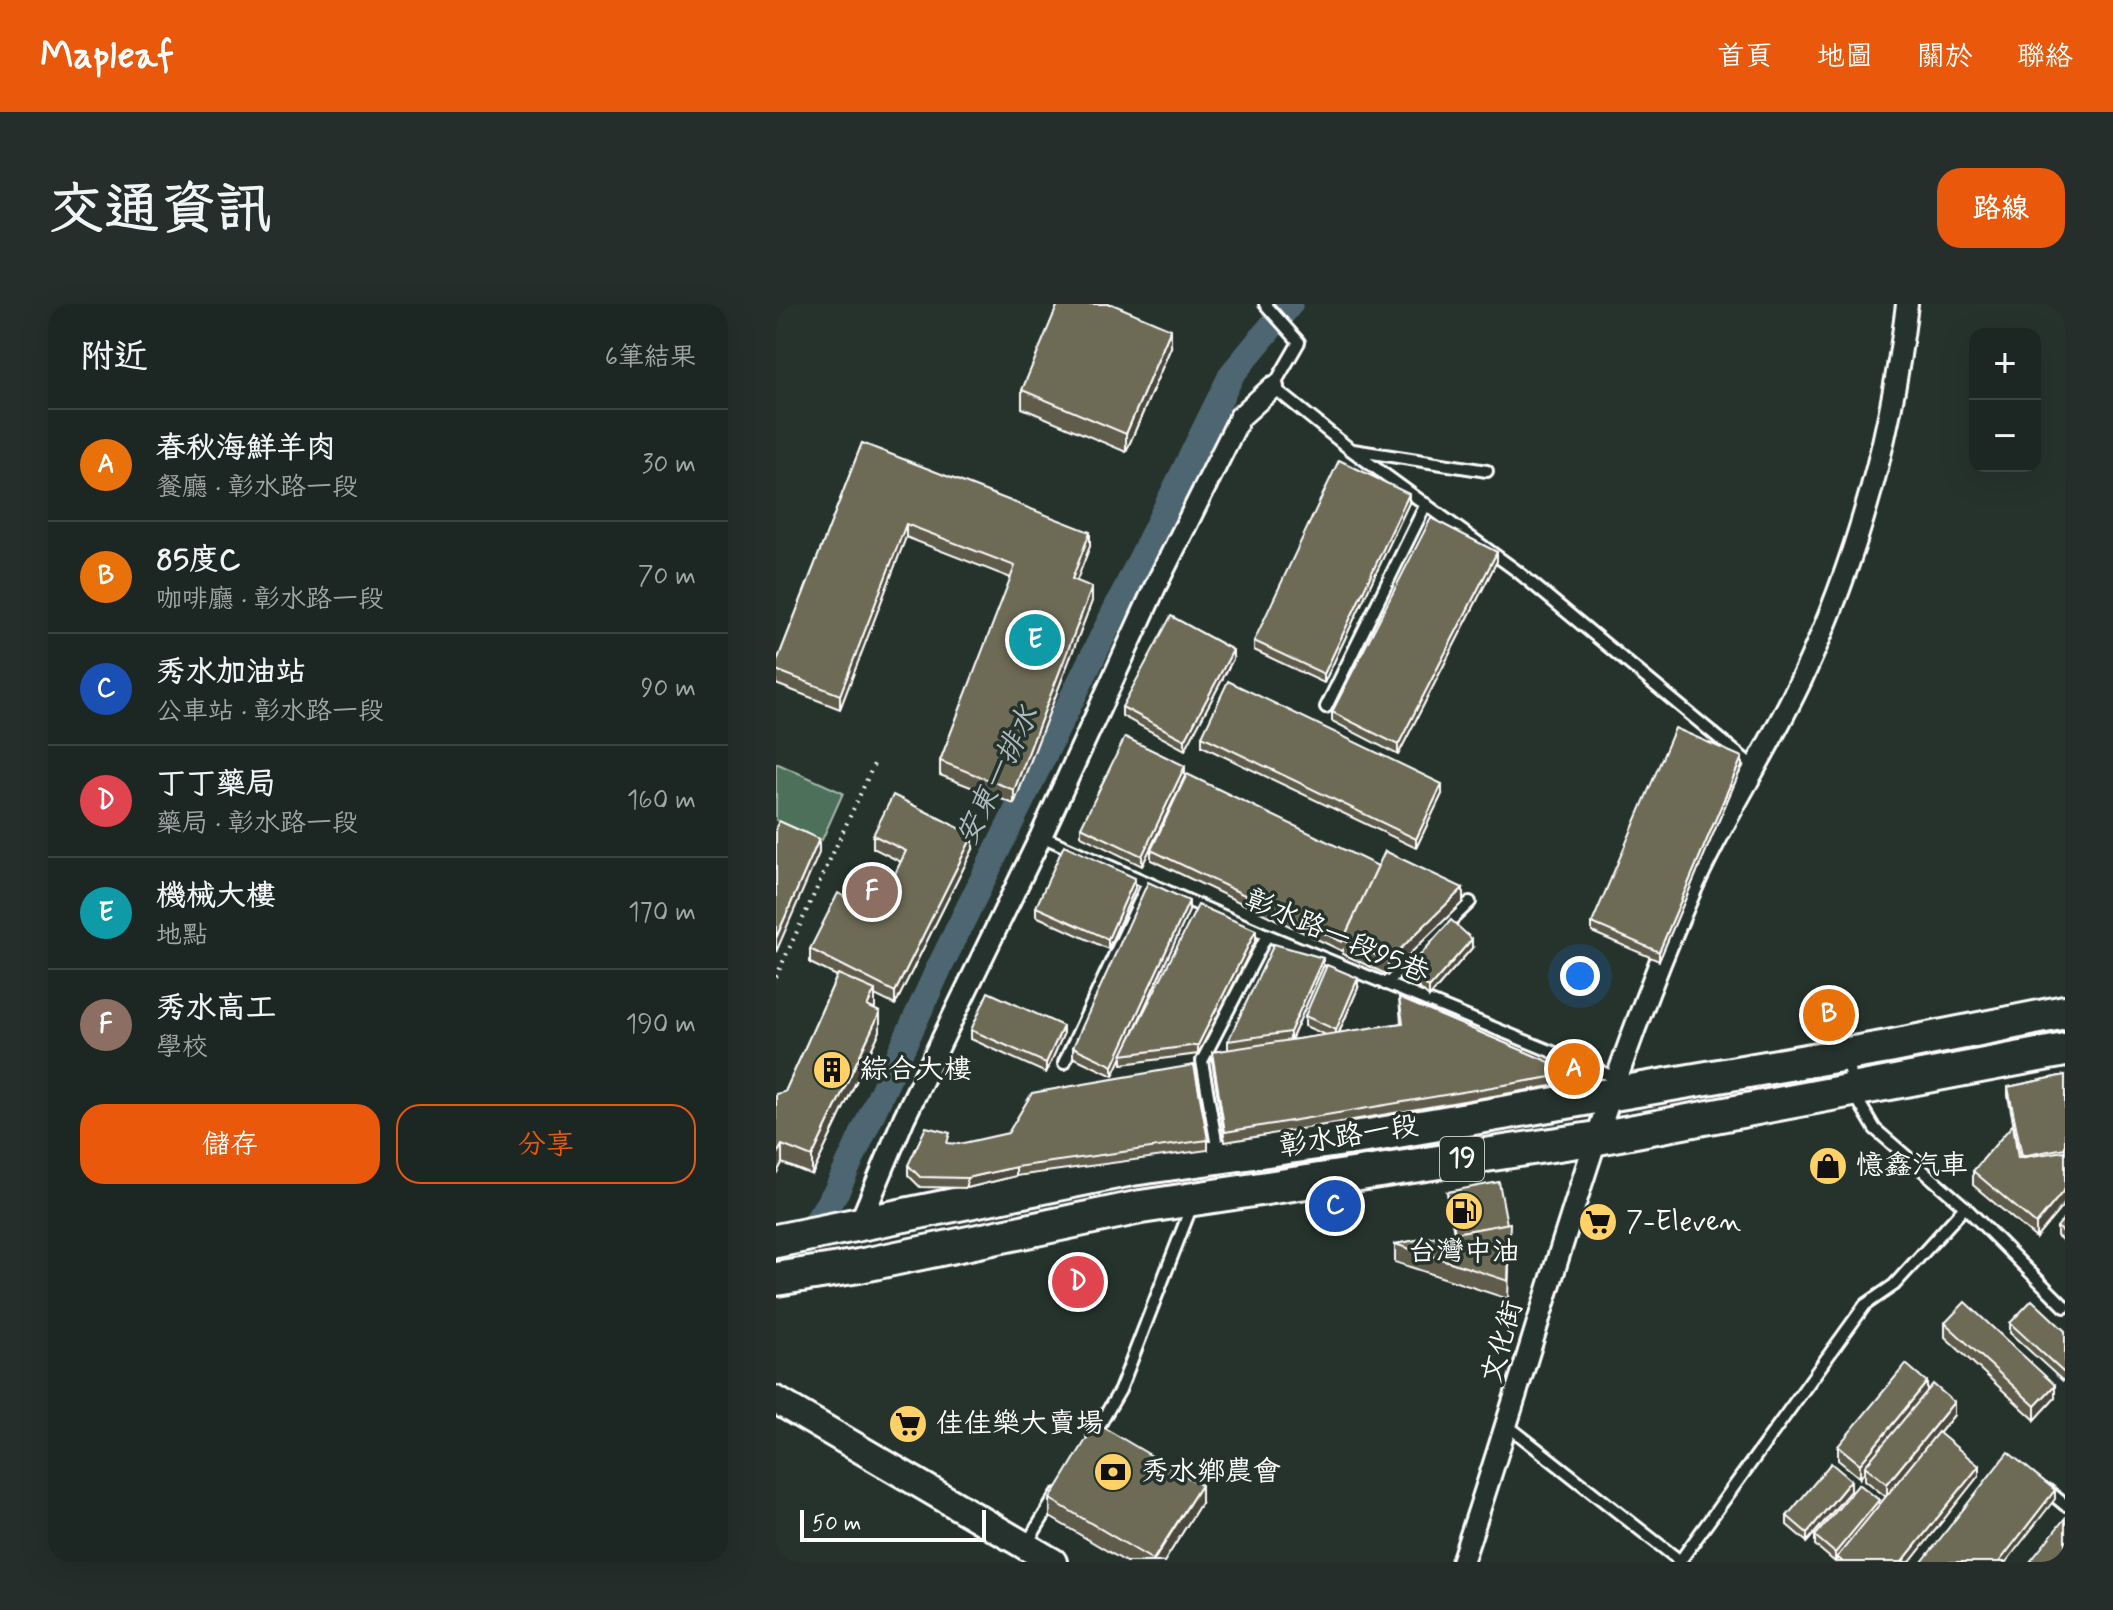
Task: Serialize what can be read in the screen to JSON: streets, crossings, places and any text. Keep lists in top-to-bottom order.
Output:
{
  "streets": {
    "main road": ["彰水路一段", "19"],
    "street": ["文化街"],
    "lane": ["彰水路一段95巷"]
  },
  "crossings": [
    ["彰水路一段95巷", "彰水路一段"],
    ["彰水路一段95巷", "文化街"],
    ["彰水路一段", "文化街"]
  ],
  "water": ["安東一排水"],
  "places": {
    "building": ["綜合大樓"],
    "shop": ["憶鑫汽車"],
    "fuel station": ["台灣中油"],
    "supermarket": ["7-Eleven", "佳佳樂大賣場"],
    "bank": ["秀水鄉農會"]
  },
  "scale_bar": "50 m",
  "page": {
    "header": "Mapleaf",
    "nav": [
      "首頁",
      "地圖",
      "關於",
      "聯絡"
    ],
    "buttons": [
      "路線",
      ["儲存", "分享"]
    ],
    "title": "交通資訊",
    "heading": ["附近", "6筆結果"],
    "map_buttons": ["+", "−"],
    "list": [
      {
        "mark": "A",
        "name": "春秋海鮮羊肉",
        "note": "餐廳 · 彰水路一段",
        "value": "30 m"
      },
      {
        "mark": "B",
        "name": "85度C",
        "note": "咖啡廳 · 彰水路一段",
        "value": "70 m"
      },
      {
        "mark": "C",
        "name": "秀水加油站",
        "note": "公車站 · 彰水路一段",
        "value": "90 m"
      },
      {
        "mark": "D",
        "name": "丁丁藥局",
        "note": "藥局 · 彰水路一段",
        "value": "160 m"
      },
      {
        "mark": "E",
        "name": "機械大樓",
        "note": "地點",
        "value": "170 m"
      },
      {
        "mark": "F",
        "name": "秀水高工",
        "note": "學校",
        "value": "190 m"
      }
    ],
    "pins": [
      "E",
      "F",
      "B",
      "A",
      "C",
      "D"
    ],
    "scale": "50 m"
  }
}
